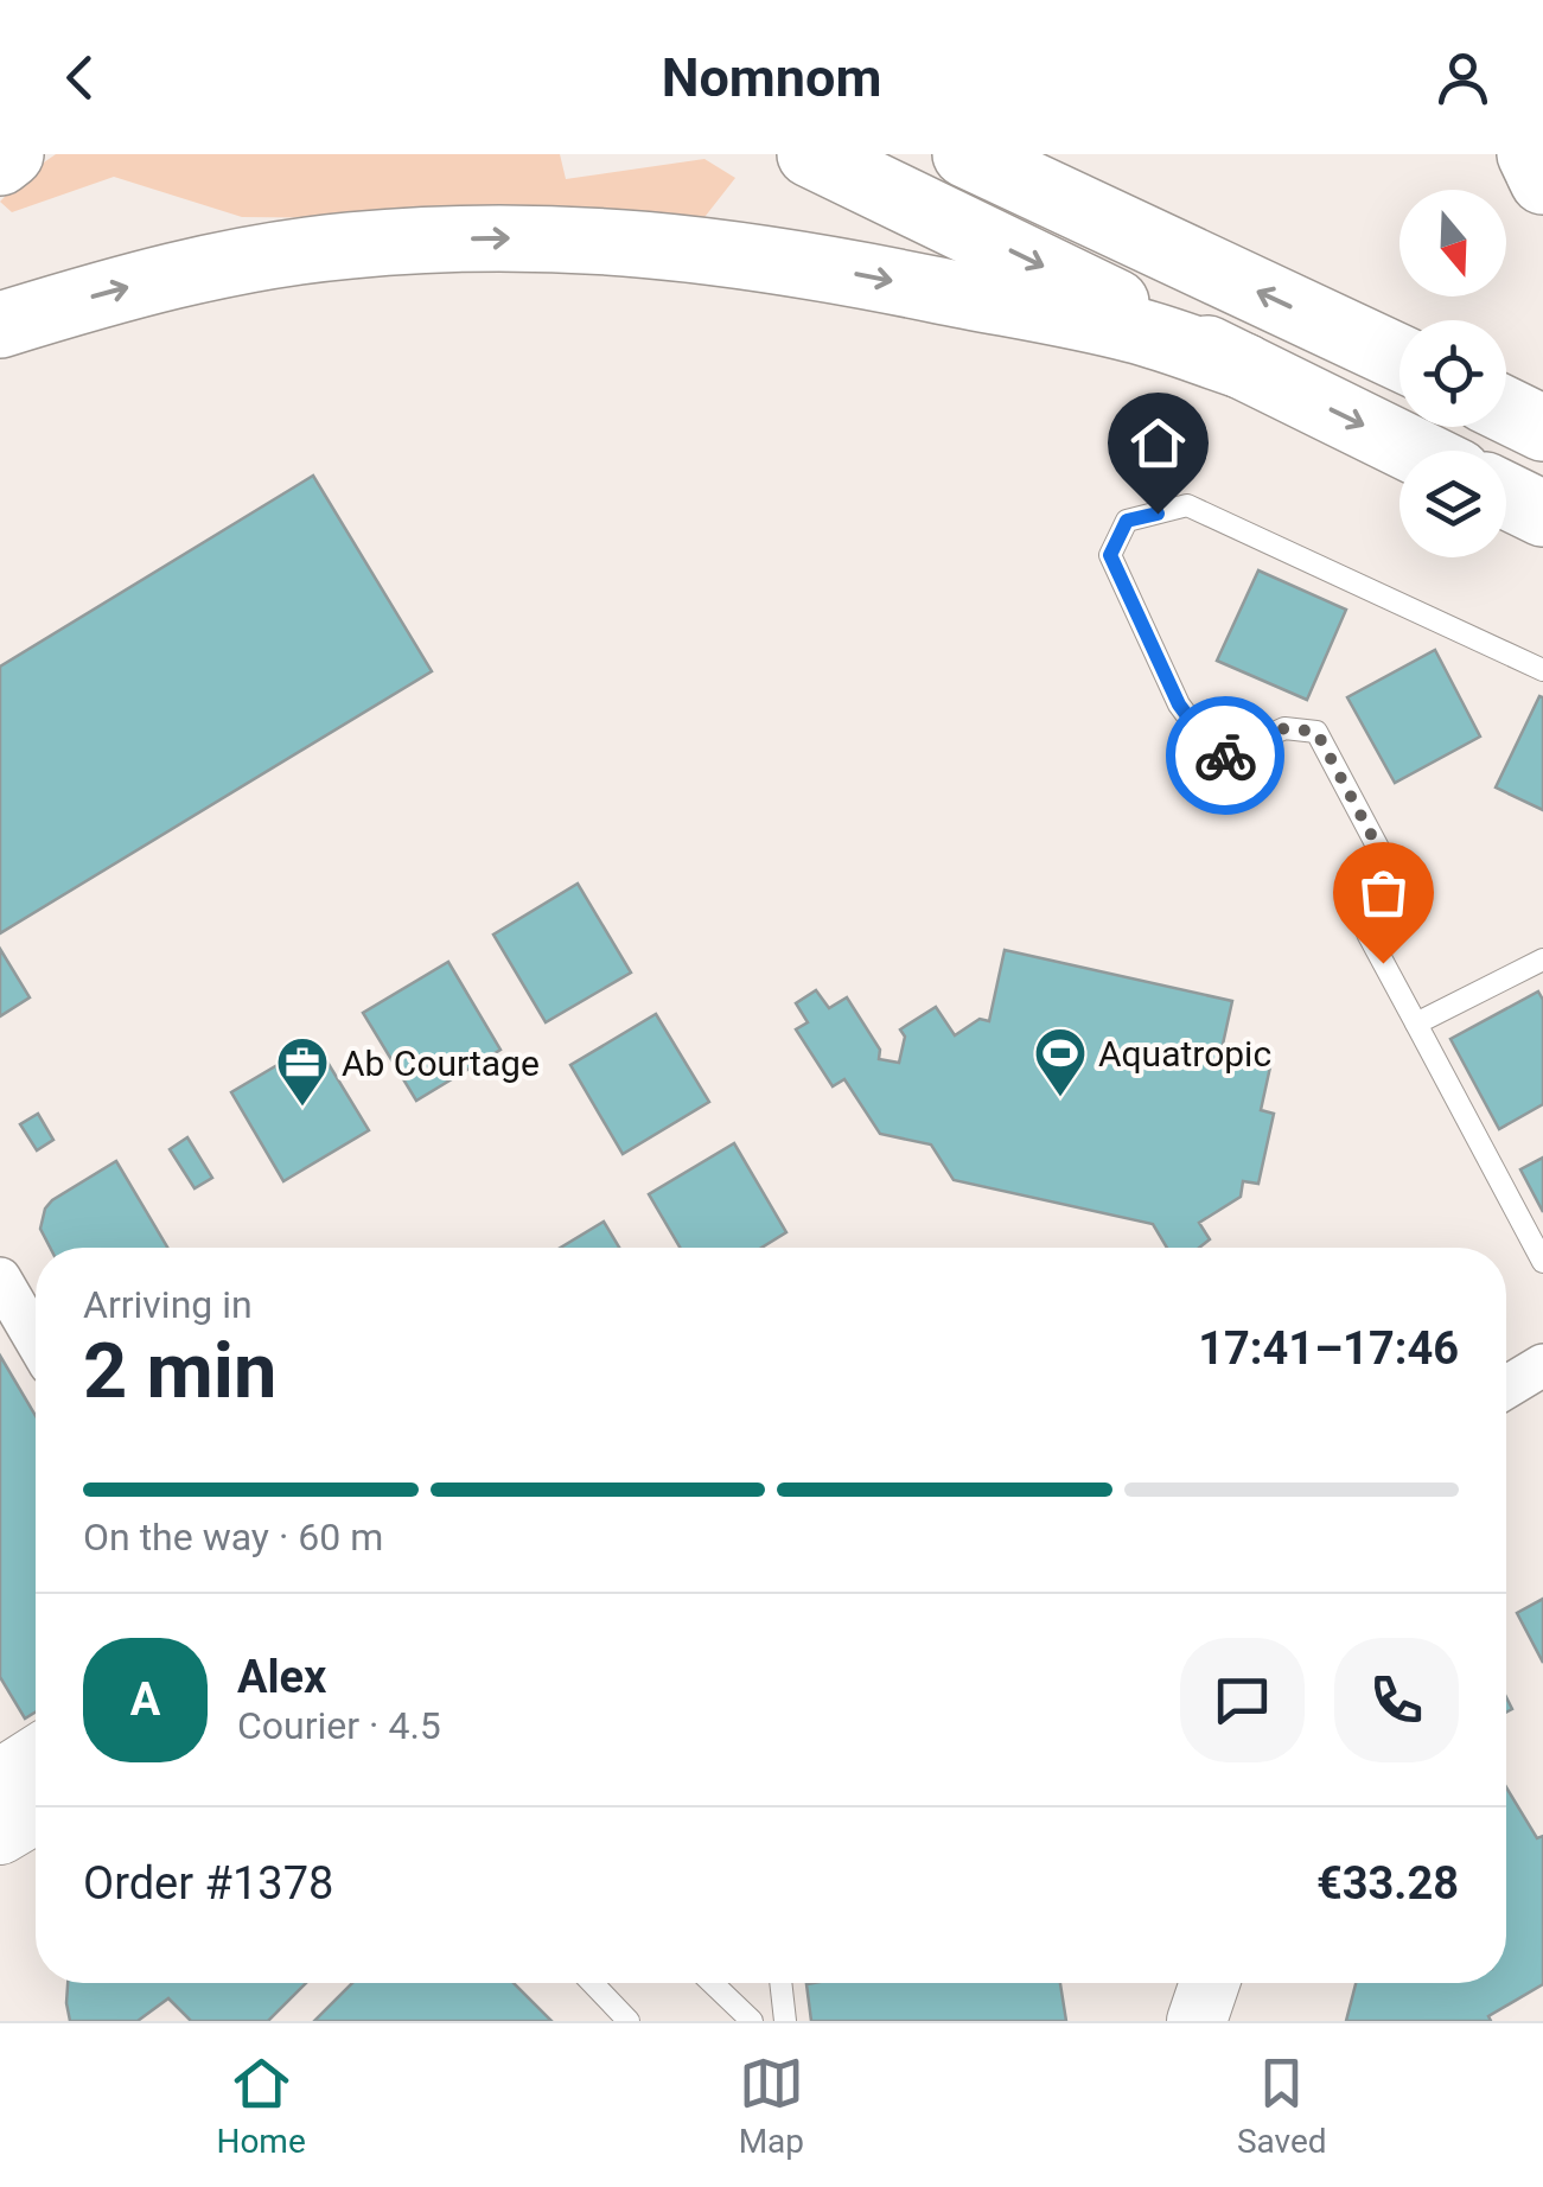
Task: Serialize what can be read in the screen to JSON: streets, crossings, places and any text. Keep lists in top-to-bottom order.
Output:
{
  "places": {
    "sports": ["Aquatropic"],
    "office": ["Ab Courtage"]
  },
  "north": "bottom",
  "page": {
    "header": "Nomnom",
    "heading": ["2 min", "Arriving in", "17:41–17:46"],
    "panel": [
      "Alex",
      "Courier · 4.5",
      "Order #1378",
      "€33.28"
    ],
    "bar": "On the way · 60 m",
    "round": "A",
    "tabs": ["Home", "Map", "Saved"]
  }
}
